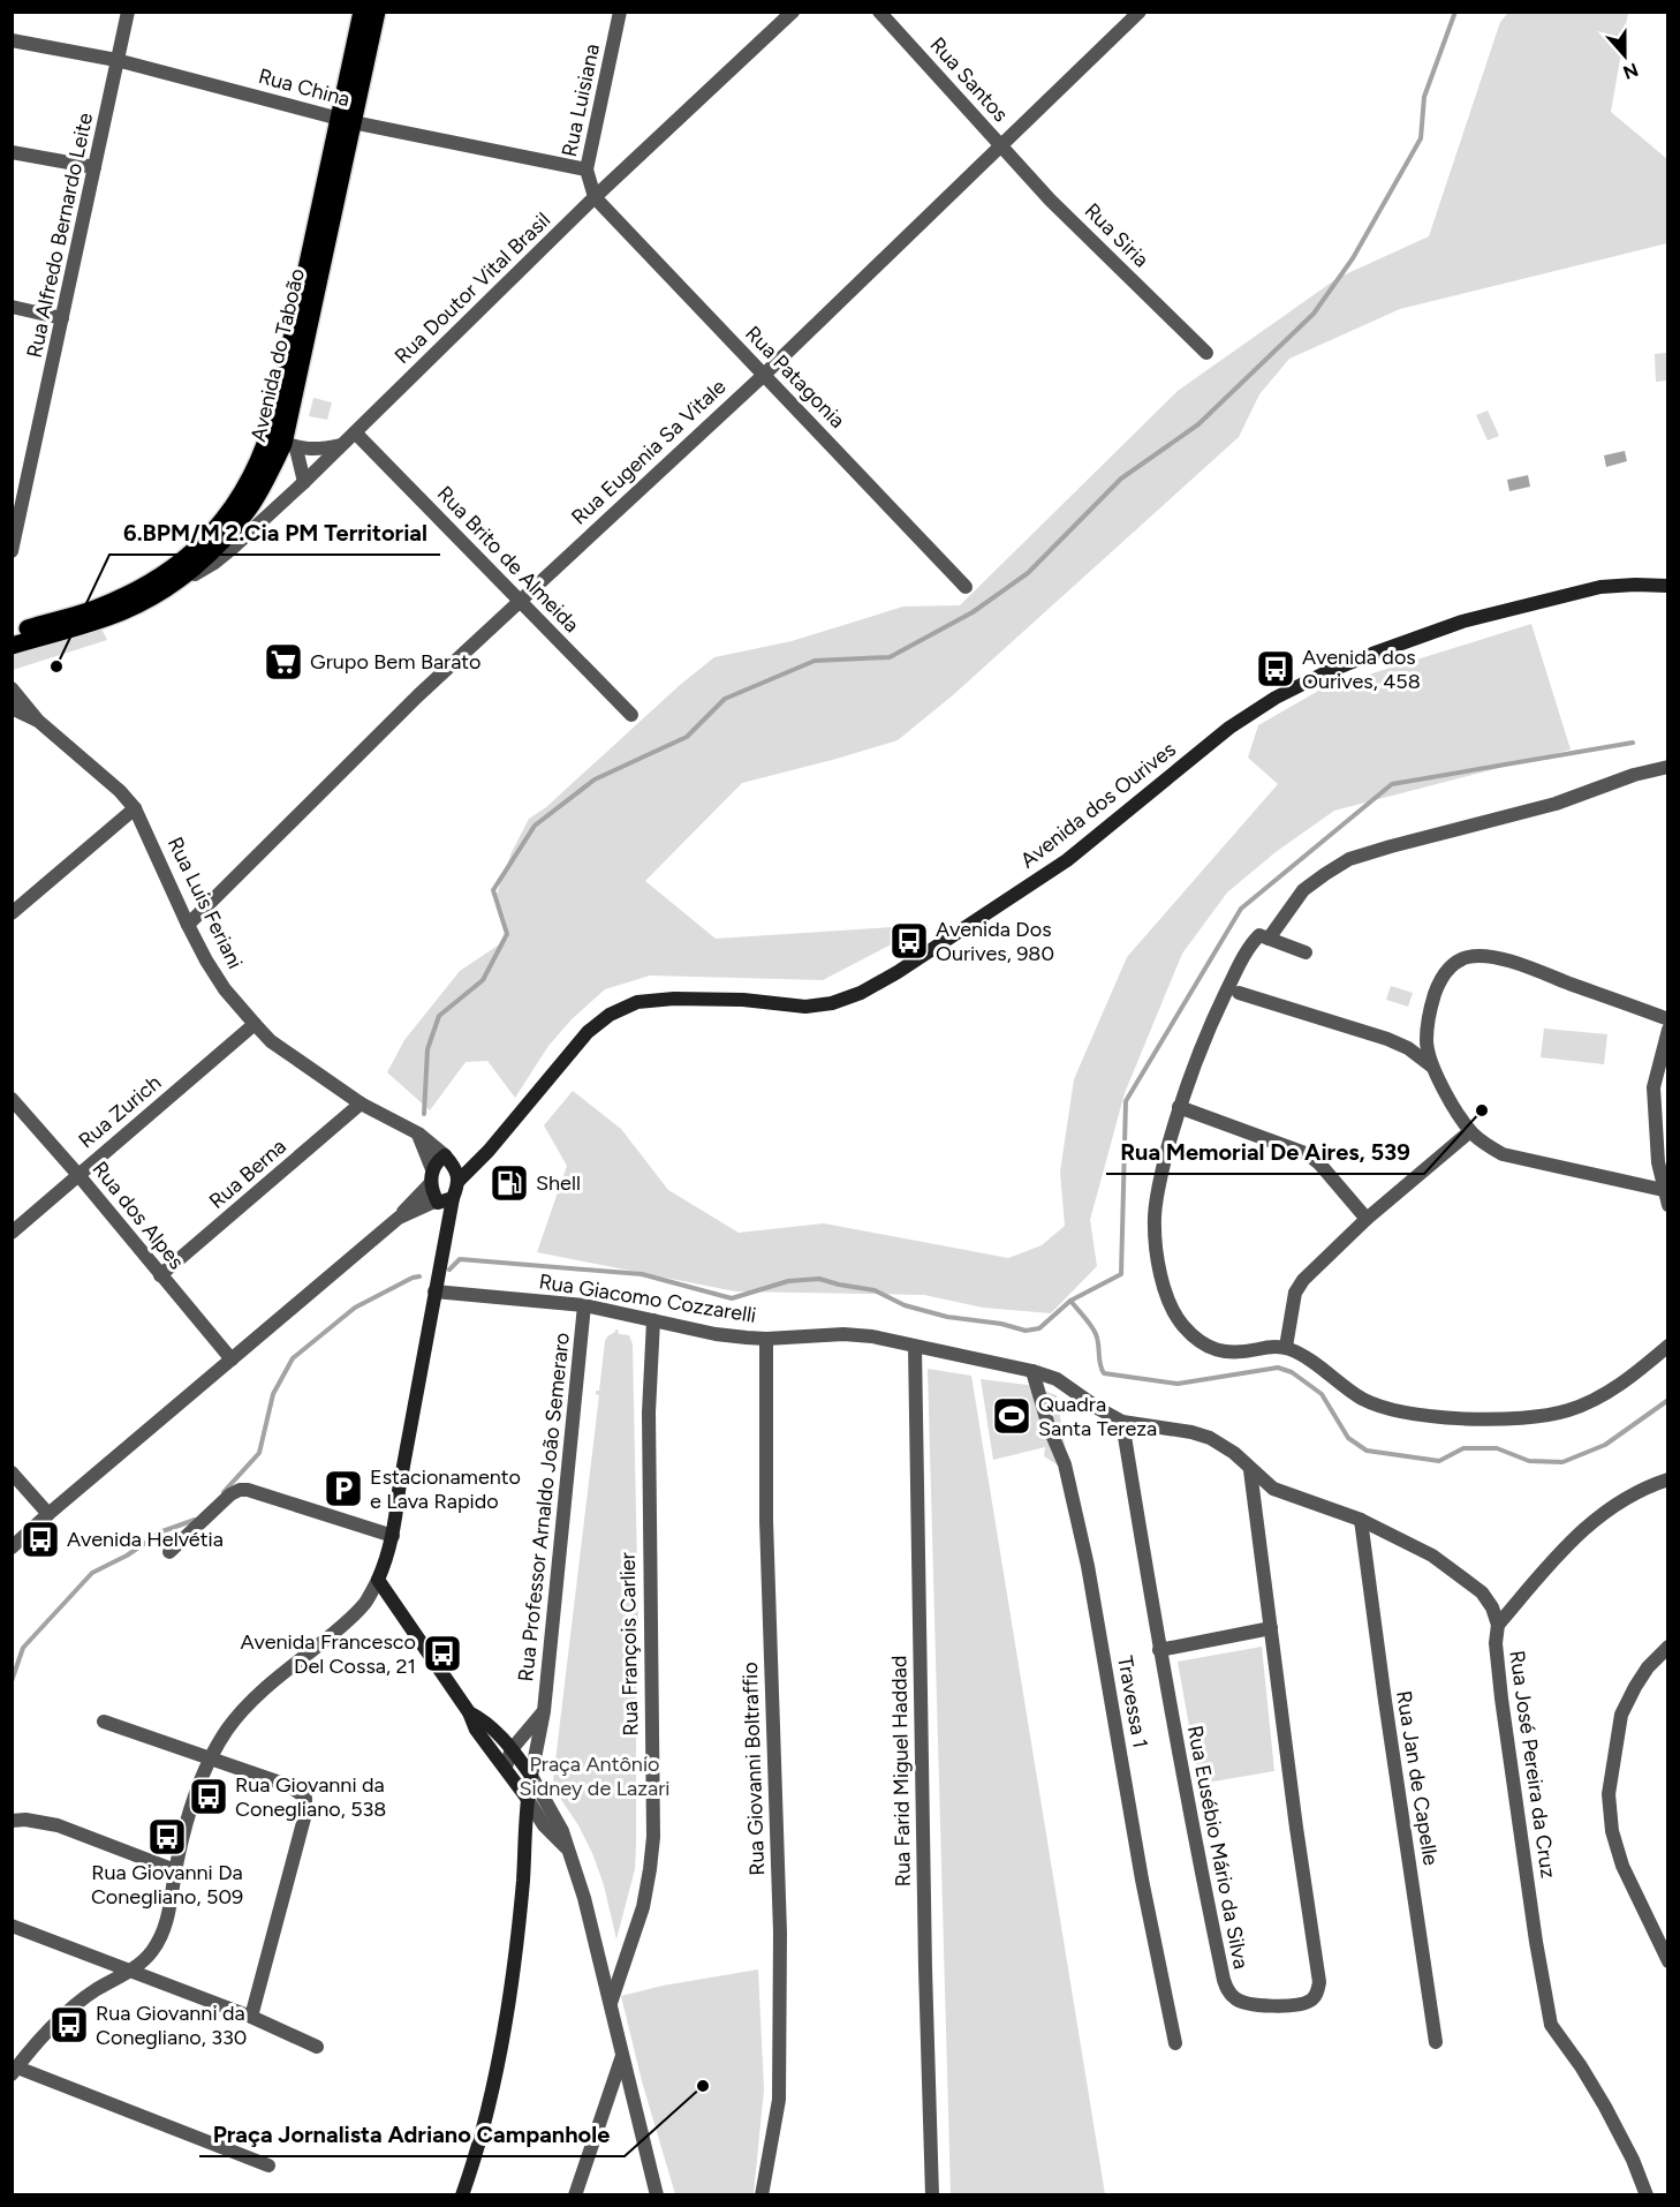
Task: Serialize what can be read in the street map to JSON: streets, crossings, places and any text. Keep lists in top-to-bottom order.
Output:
{
  "streets": {
    "main road": ["Avenida do Taboão", "Avenida dos Ourives", "Rua Professor Arnaldo João Semeraro"],
    "street": [
      "Rua Santos",
      "Rua China",
      "Rua Luisiana",
      "Rua Alfredo Bernardo Leite",
      "Rua Siria",
      "Rua Doutor Vital Brasil",
      "Rua Patagonia",
      "Rua Eugenia Sa Vitale",
      "Rua Brito de Almeida",
      "Rua Luis Feriani",
      "Rua Zurich",
      "Rua Berna",
      "Rua dos Alpes",
      "Rua Giacomo Cozzarelli",
      "Rua François Carlier",
      "Travessa 1",
      "Rua José Pereira da Cruz",
      "Rua Giovanni Boltraffio",
      "Rua Farid Miguel Haddad",
      "Rua Jan de Capelle",
      "Rua Eusébio Mário da Silva"
    ]
  },
  "crossings": [
    ["Rua Santos", "Rua Siria"],
    ["Rua Santos", "Rua Eugenia Sa Vitale"],
    ["Rua China", "Rua Luisiana"],
    ["Rua China", "Rua Alfredo Bernardo Leite"],
    ["Rua China", "Avenida do Taboão"],
    ["Rua Luisiana", "Rua Doutor Vital Brasil"],
    ["Rua Luisiana", "Rua Patagonia"],
    ["Rua Siria", "Rua Eugenia Sa Vitale"],
    ["Rua Doutor Vital Brasil", "Avenida do Taboão"],
    ["Rua Doutor Vital Brasil", "Rua Patagonia"],
    ["Rua Doutor Vital Brasil", "Rua Brito de Almeida"],
    ["Rua Patagonia", "Rua Eugenia Sa Vitale"],
    ["Rua Eugenia Sa Vitale", "Rua Brito de Almeida"],
    ["Rua Eugenia Sa Vitale", "Rua Luis Feriani"],
    ["Rua Luis Feriani", "Rua Zurich"],
    ["Rua Luis Feriani", "Rua Berna"],
    ["Rua Zurich", "Rua dos Alpes"],
    ["Rua Berna", "Rua dos Alpes"],
    ["Rua Giacomo Cozzarelli", "Rua Professor Arnaldo João Semeraro"],
    ["Rua Giacomo Cozzarelli", "Rua François Carlier"],
    ["Rua Giacomo Cozzarelli", "Travessa 1"],
    ["Rua Giacomo Cozzarelli", "Rua José Pereira da Cruz"],
    ["Rua Giacomo Cozzarelli", "Rua Giovanni Boltraffio"],
    ["Rua Giacomo Cozzarelli", "Rua Farid Miguel Haddad"],
    ["Rua José Pereira da Cruz", "Rua Jan de Capelle"],
    ["Rua José Pereira da Cruz", "Rua Eusébio Mário da Silva"]
  ],
  "parks": ["Praça Antônio Sidney de Lazari"],
  "places": {
    "supermarket": ["Grupo Bem Barato"],
    "other": ["6.BPM/M 2.Cia PM Territorial", "Rua Memorial De Aires, 539", "Praça Jornalista Adriano Campanhole"],
    "bus stop": [
      "Avenida dos Ourives, 458",
      "Avenida Dos Ourives, 980",
      "Avenida Helvétia",
      "Avenida Francesco Del Cossa, 21",
      "Rua Giovanni da Conegliano, 538",
      "Rua Giovanni Da Conegliano, 509",
      "Rua Giovanni da Conegliano, 330"
    ],
    "fuel station": ["Shell"],
    "sports": ["Quadra Santa Tereza"],
    "parking": ["Estacionamento e Lava Rapido"]
  },
  "north": "bottom"
}
